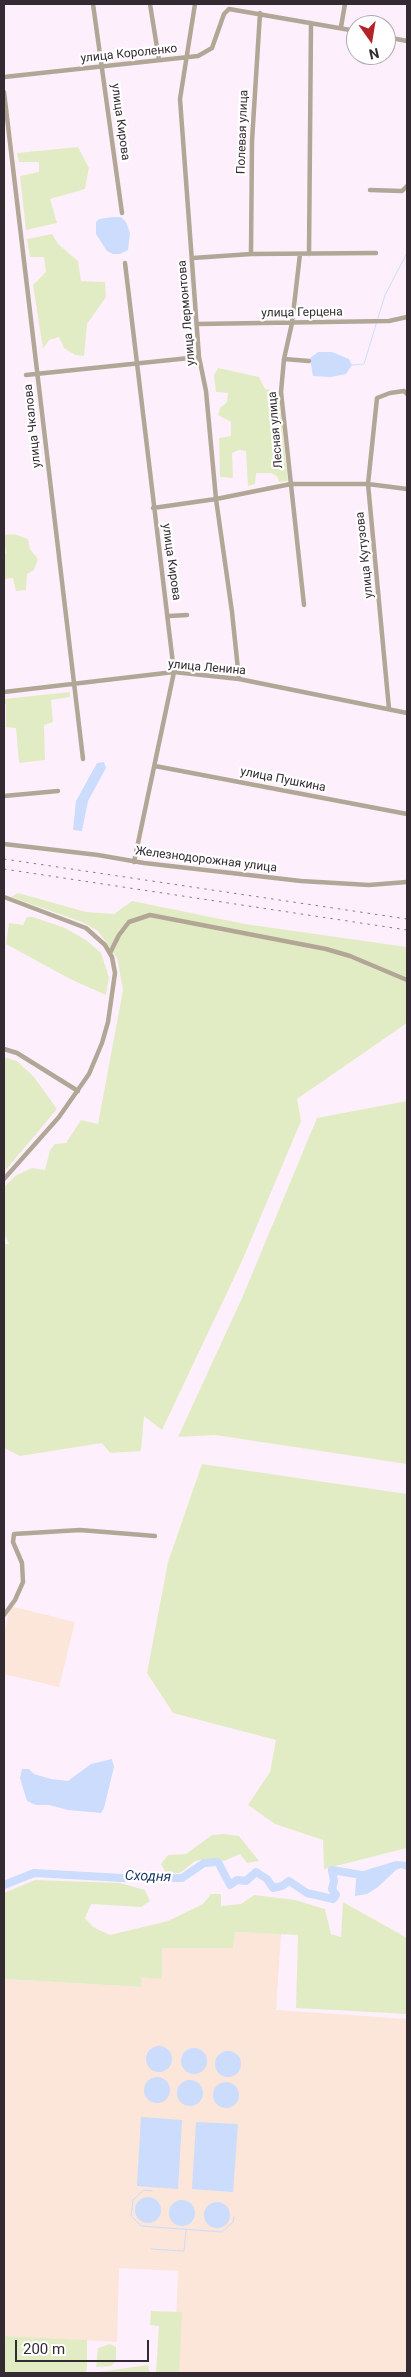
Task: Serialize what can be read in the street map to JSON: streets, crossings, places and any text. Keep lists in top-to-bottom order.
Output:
{
  "streets": {
    "street": [
      "улица Короленко",
      "улица Кирова",
      "Полевая улица",
      "улица Лермонтова",
      "улица Герцена",
      "улица Чкалова",
      "Лесная улица",
      "улица Кутузова",
      "улица Ленина",
      "улица Пушкина",
      "Железнодорожная улица"
    ]
  },
  "crossings": [
    ["улица Короленко", "улица Кирова"],
    ["улица Короленко", "Полевая улица"],
    ["улица Короленко", "улица Лермонтова"],
    ["улица Кирова", "улица Ленина"],
    ["улица Кирова", "улица Пушкина"],
    ["улица Кирова", "Железнодорожная улица"],
    ["улица Лермонтова", "улица Герцена"],
    ["улица Лермонтова", "улица Ленина"],
    ["улица Герцена", "Лесная улица"],
    ["улица Чкалова", "улица Ленина"],
    ["улица Кутузова", "улица Ленина"]
  ],
  "water": ["Сходня"],
  "scale_bar": "200 m",
  "north": "bottom"
}
